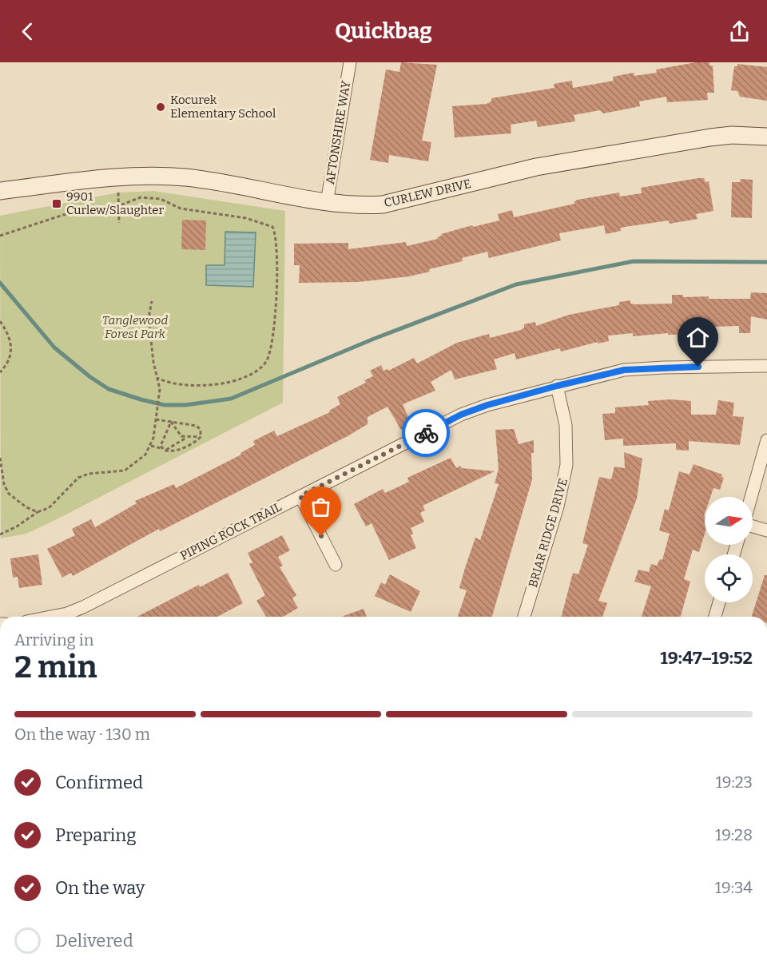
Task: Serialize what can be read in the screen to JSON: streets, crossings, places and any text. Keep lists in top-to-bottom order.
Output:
{
  "streets": {
    "street": [
      "AFTONSHIRE WAY",
      "CURLEW DRIVE",
      "PIPING ROCK TRAIL",
      "BRIAR RIDGE DRIVE"
    ]
  },
  "crossings": [
    ["AFTONSHIRE WAY", "CURLEW DRIVE"],
    ["PIPING ROCK TRAIL", "BRIAR RIDGE DRIVE"]
  ],
  "parks": ["Tanglewood Forest Park"],
  "places": {
    "other": ["Kocurek Elementary School"],
    "transit": ["9901 Curlew/Slaughter"]
  },
  "north": "right",
  "page": {
    "header": "Quickbag",
    "heading": ["2 min", "Arriving in", "19:47–19:52"],
    "bar": "On the way · 130 m",
    "list": [
      ["Confirmed", "19:23"],
      ["Preparing", "19:28"],
      ["On the way", "19:34"],
      "Delivered"
    ]
  }
}
